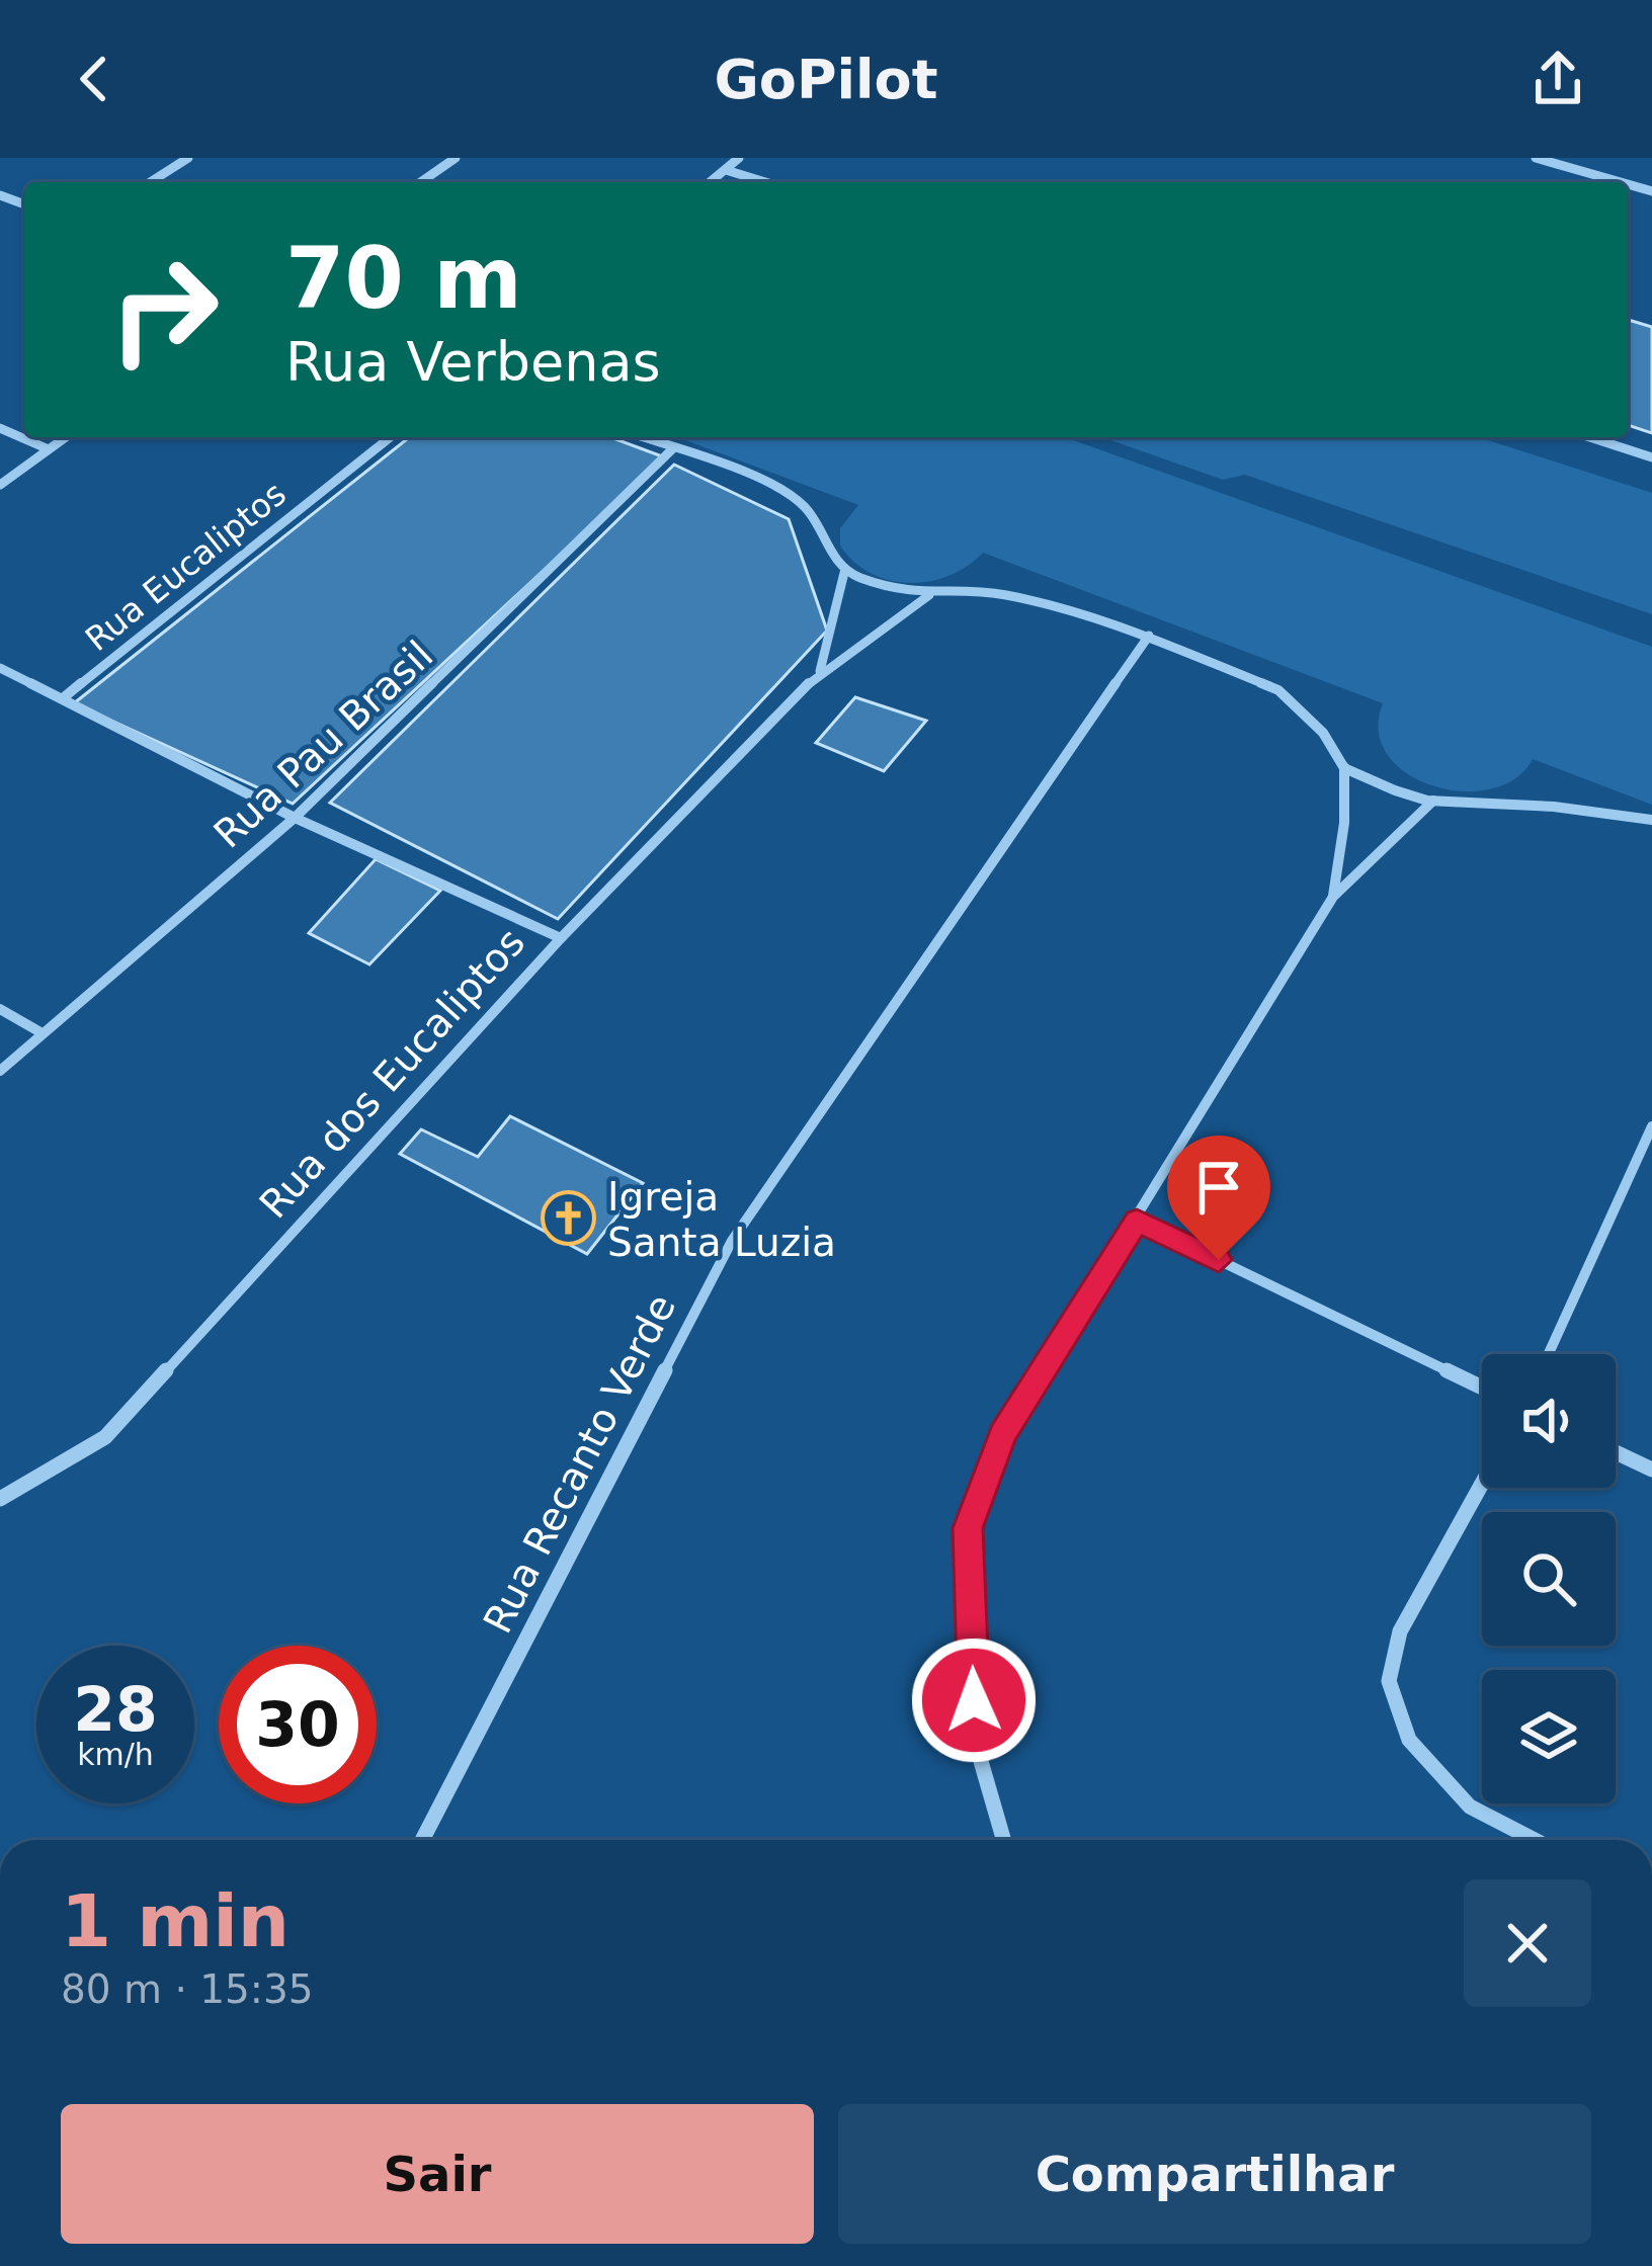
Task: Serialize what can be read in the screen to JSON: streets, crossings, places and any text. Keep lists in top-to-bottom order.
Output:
{
  "streets": {
    "street": [
      "Rua Eucaliptos",
      "Rua Pau Brasil",
      "Rua dos Eucaliptos",
      "Rua Recanto Verde"
    ]
  },
  "places": {
    "church": ["Igreja Santa Luzia"]
  },
  "page": {
    "header": "GoPilot",
    "turn": ["70 m", "Rua Verbenas"],
    "speed": "28 km/h",
    "limit": "30",
    "heading": ["1 min", "80 m · 15:35"],
    "buttons": ["Sair", "Compartilhar"]
  }
}
